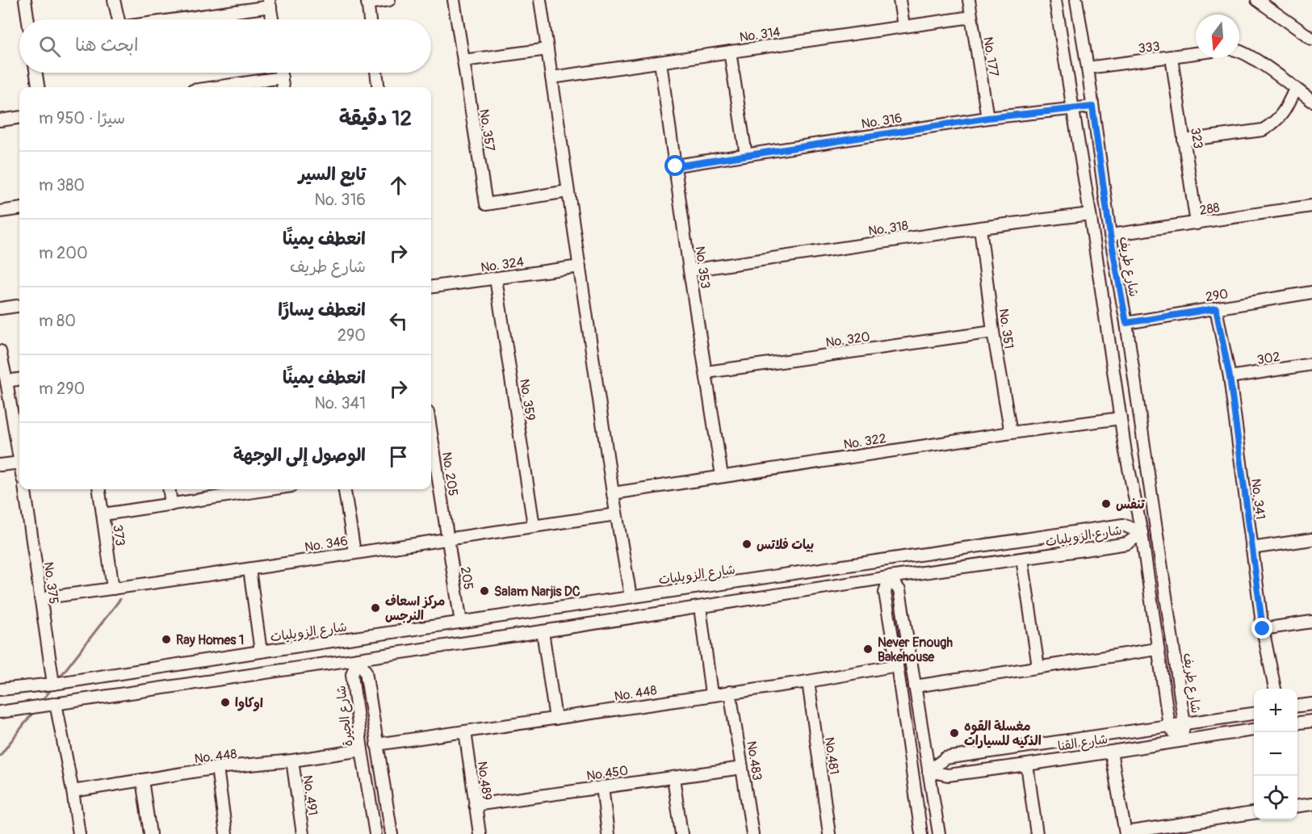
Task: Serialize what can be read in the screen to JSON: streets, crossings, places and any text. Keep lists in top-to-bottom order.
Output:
{
  "streets": {
    "street": [
      "No. 314",
      "333",
      "No. 177",
      "No. 316",
      "No. 357",
      "323",
      "288",
      "No. 318",
      "No. 324",
      "شارع طريف",
      "No. 353",
      "290",
      "No. 351",
      "No. 320",
      "302",
      "No. 359",
      "No. 322",
      "No. 205",
      "No. 341",
      "373",
      "شارع الزويليات",
      "No. 346",
      "205",
      "No. 375",
      "No. 448",
      "شارع الجيرة",
      "شارع القنا",
      "No.481",
      "No.483",
      "No.450",
      "No.489",
      "No. 491"
    ]
  },
  "crossings": [
    ["No. 314", "No. 177"],
    ["No. 314", "No. 353"],
    ["333", "323"],
    ["333", "شارع طريف"],
    ["No. 177", "No. 316"],
    ["No. 316", "شارع طريف"],
    ["No. 316", "No. 353"],
    ["323", "288"],
    ["288", "شارع طريف"],
    ["No. 318", "No. 353"],
    ["No. 318", "No. 351"],
    ["No. 324", "No. 359"],
    ["شارع طريف", "290"],
    ["شارع طريف", "شارع القنا"],
    ["No. 353", "No. 320"],
    ["No. 353", "No. 322"],
    ["290", "No. 341"],
    ["No. 351", "No. 320"],
    ["No. 351", "No. 322"],
    ["302", "No. 341"],
    ["No. 359", "No. 346"],
    ["No. 205", "No. 346"],
    ["No. 205", "205"],
    ["373", "No. 346"],
    ["شارع الزويليات", "205"],
    ["شارع الزويليات", "No. 375"],
    ["شارع الزويليات", "شارع الجيرة"],
    ["No. 346", "205"],
    ["No. 346", "No. 375"],
    ["No. 448", "شارع الجيرة"],
    ["No. 448", "No.481"],
    ["No. 448", "No.483"],
    ["No. 448", "No.489"],
    ["No. 448", "No. 491"],
    ["No.483", "No.450"],
    ["No.450", "No.489"]
  ],
  "places": [
    "تنفس",
    "بيات فلاتس",
    "Salam Narjis DC",
    "مركز اسعاف النرجس",
    "Ray Homes 1",
    "Never Enough Bakehouse",
    "اوكاوا",
    "مغسلة القوه الذكيه للسيارات"
  ],
  "north": "bottom",
  "page": {
    "search": "ابحث هنا",
    "heading": ["12 دقيقة", "سيرًا · 950 m"],
    "list": [
      ["تابع السير", "No. 316", "380 m"],
      ["انعطف يمينًا", "شارع طريف", "200 m"],
      ["انعطف يسارًا", "290", "80 m"],
      ["انعطف يمينًا", "No. 341", "290 m"],
      "الوصول إلى الوجهة"
    ],
    "map_buttons": ["+", "−"]
  }
}
